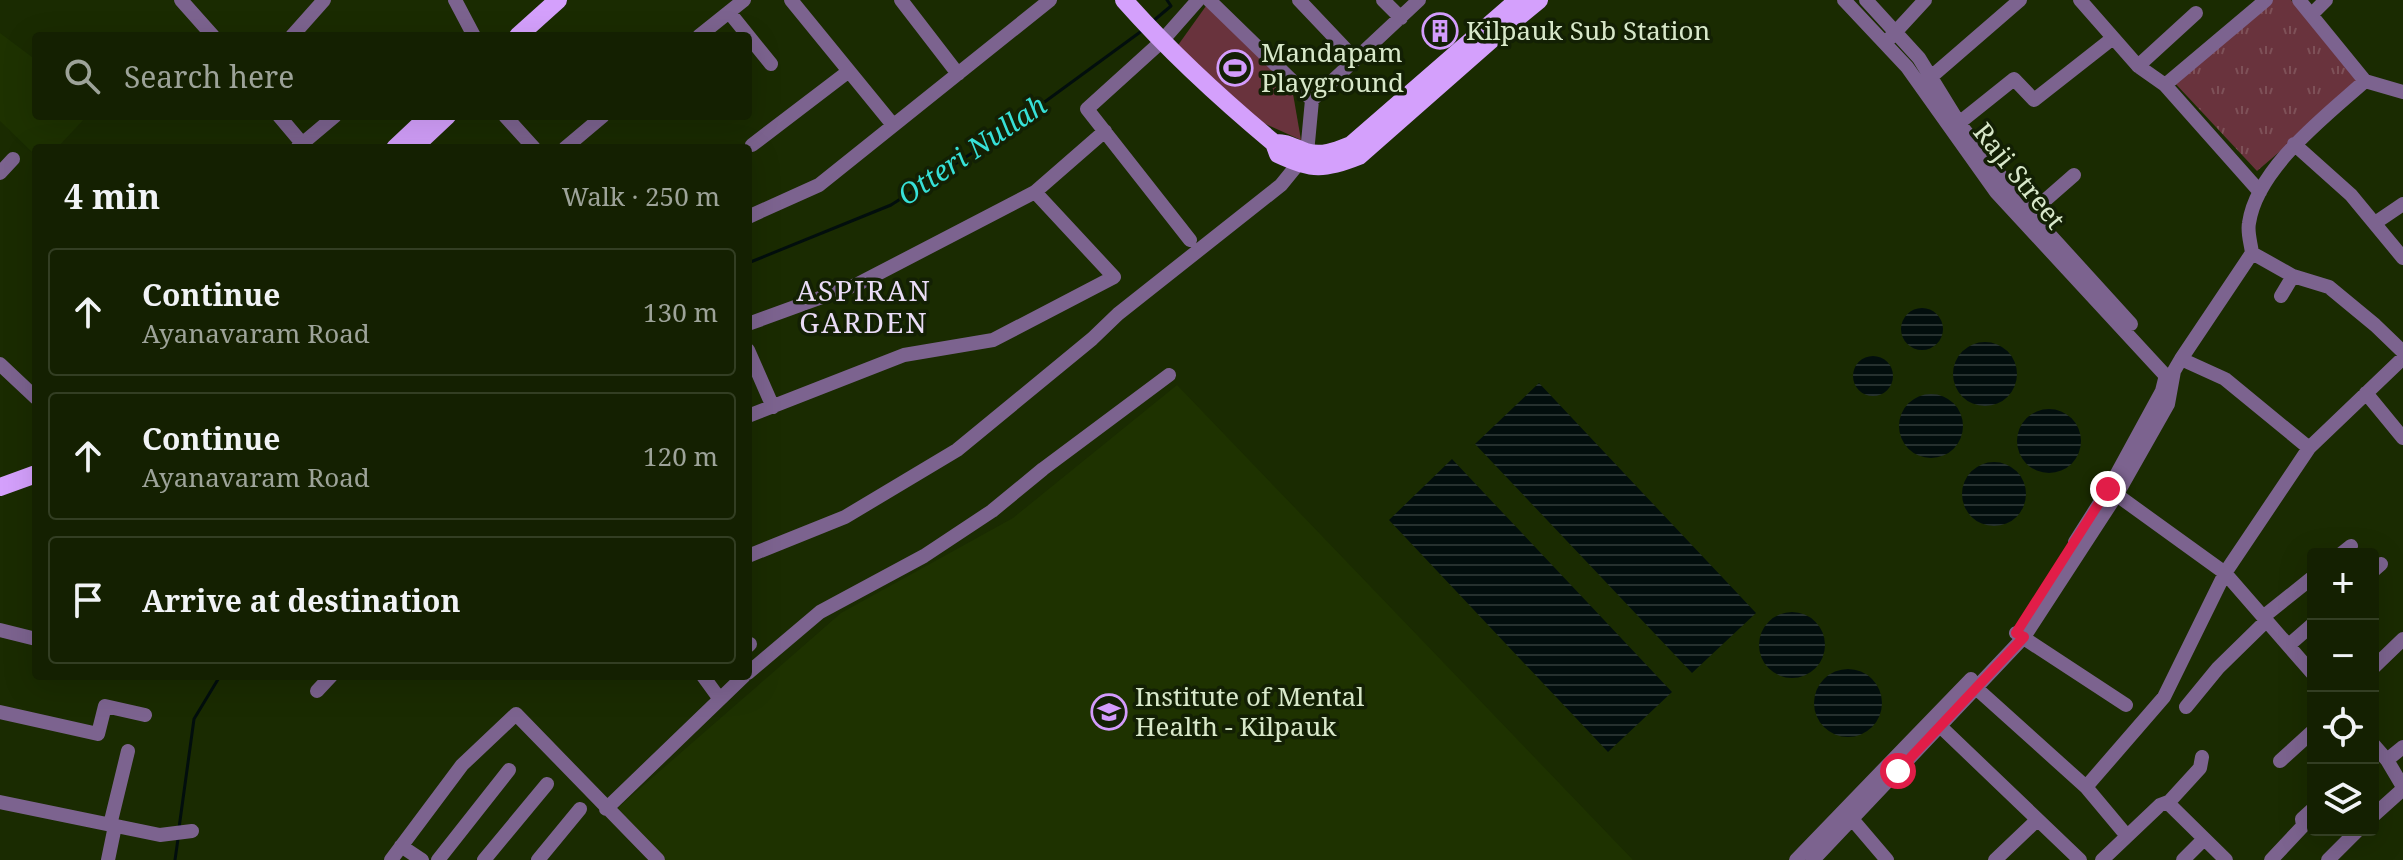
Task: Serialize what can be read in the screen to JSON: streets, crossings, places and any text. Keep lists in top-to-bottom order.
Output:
{
  "streets": {
    "street": ["Raji Street"]
  },
  "districts": ["ASPIRAN GARDEN"],
  "water": ["Otteri Nullah"],
  "places": {
    "building": ["Kilpauk Sub Station"],
    "sports": ["Mandapam Playground"],
    "school or university": ["Institute of Mental Health - Kilpauk"]
  },
  "page": {
    "search": "Search here",
    "heading": ["4 min", "Walk · 250 m"],
    "list": [
      ["Continue", "Ayanavaram Road", "130 m"],
      ["Continue", "Ayanavaram Road", "120 m"],
      "Arrive at destination"
    ],
    "map_buttons": ["+", "−"]
  }
}
